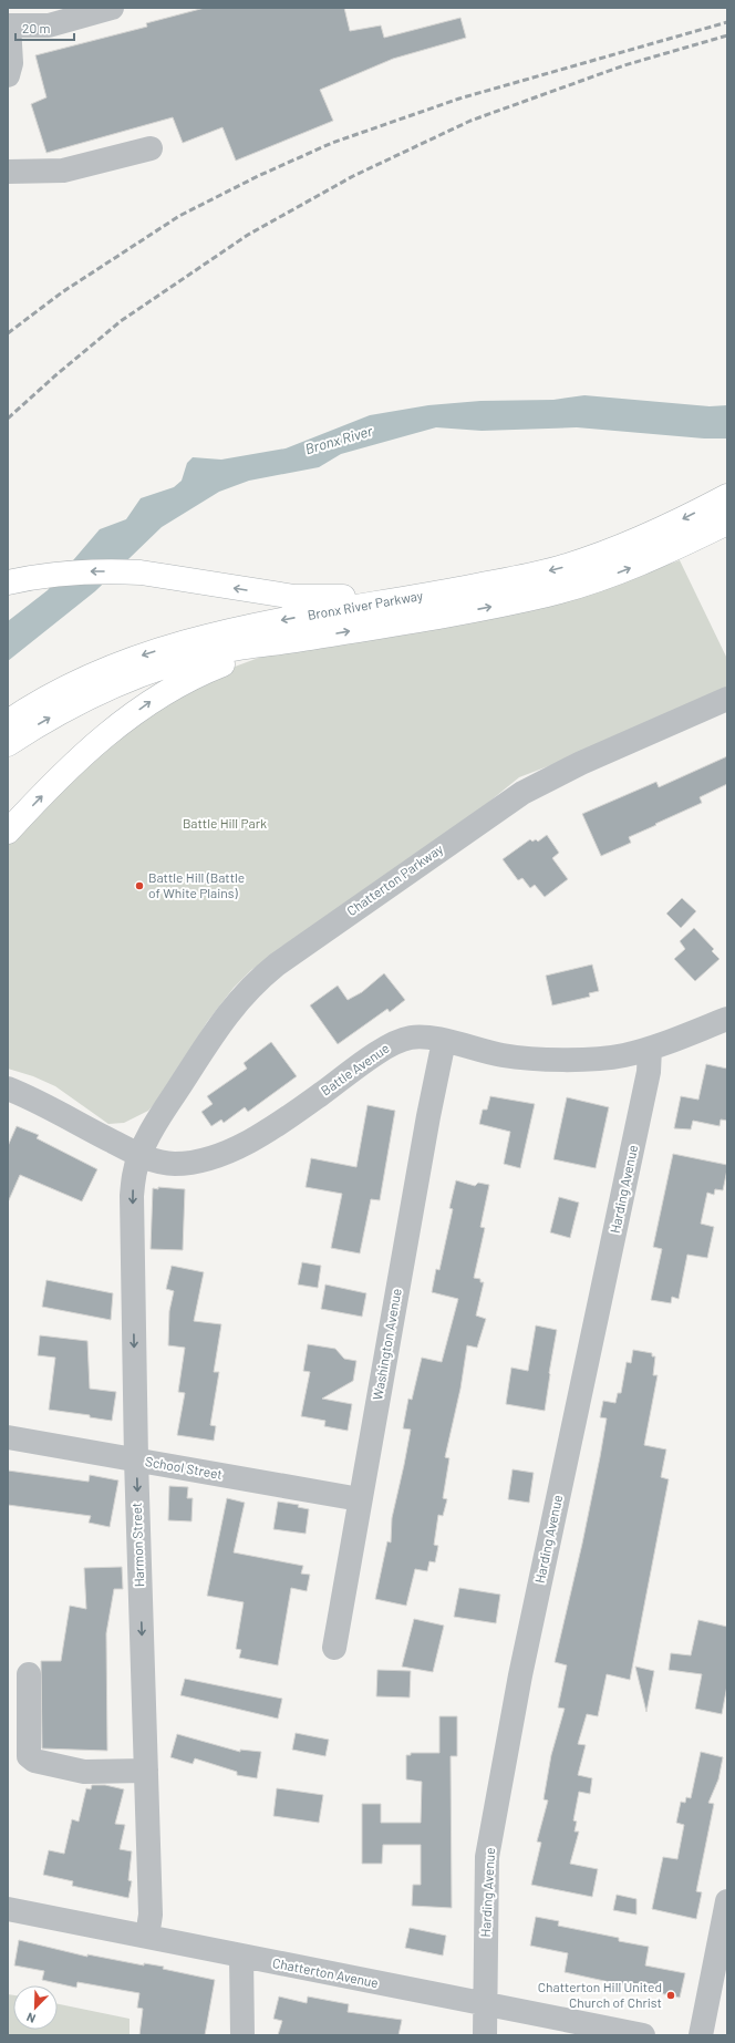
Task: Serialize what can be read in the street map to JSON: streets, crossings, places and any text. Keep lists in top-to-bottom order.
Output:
{
  "streets": {
    "highway": ["Bronx River Parkway"],
    "street": [
      "Chatterton Parkway",
      "Battle Avenue",
      "Harding Avenue",
      "Washington Avenue",
      "School Street",
      "Harmon Street",
      "Chatterton Avenue"
    ]
  },
  "crossings": [
    ["Chatterton Parkway", "Battle Avenue"],
    ["Chatterton Parkway", "Harmon Street"],
    ["Battle Avenue", "Harding Avenue"],
    ["Battle Avenue", "Washington Avenue"],
    ["Battle Avenue", "Harmon Street"],
    ["Harding Avenue", "Chatterton Avenue"],
    ["Washington Avenue", "School Street"],
    ["School Street", "Harmon Street"],
    ["Harmon Street", "Chatterton Avenue"]
  ],
  "one_way": ["Harmon Street"],
  "water": ["Bronx River"],
  "parks": ["Battle Hill Park"],
  "places": ["Battle Hill (Battle of White Plains)", "Chatterton Hill United Church of Christ"],
  "scale_bar": "20 m",
  "north": "bottom left"
}
